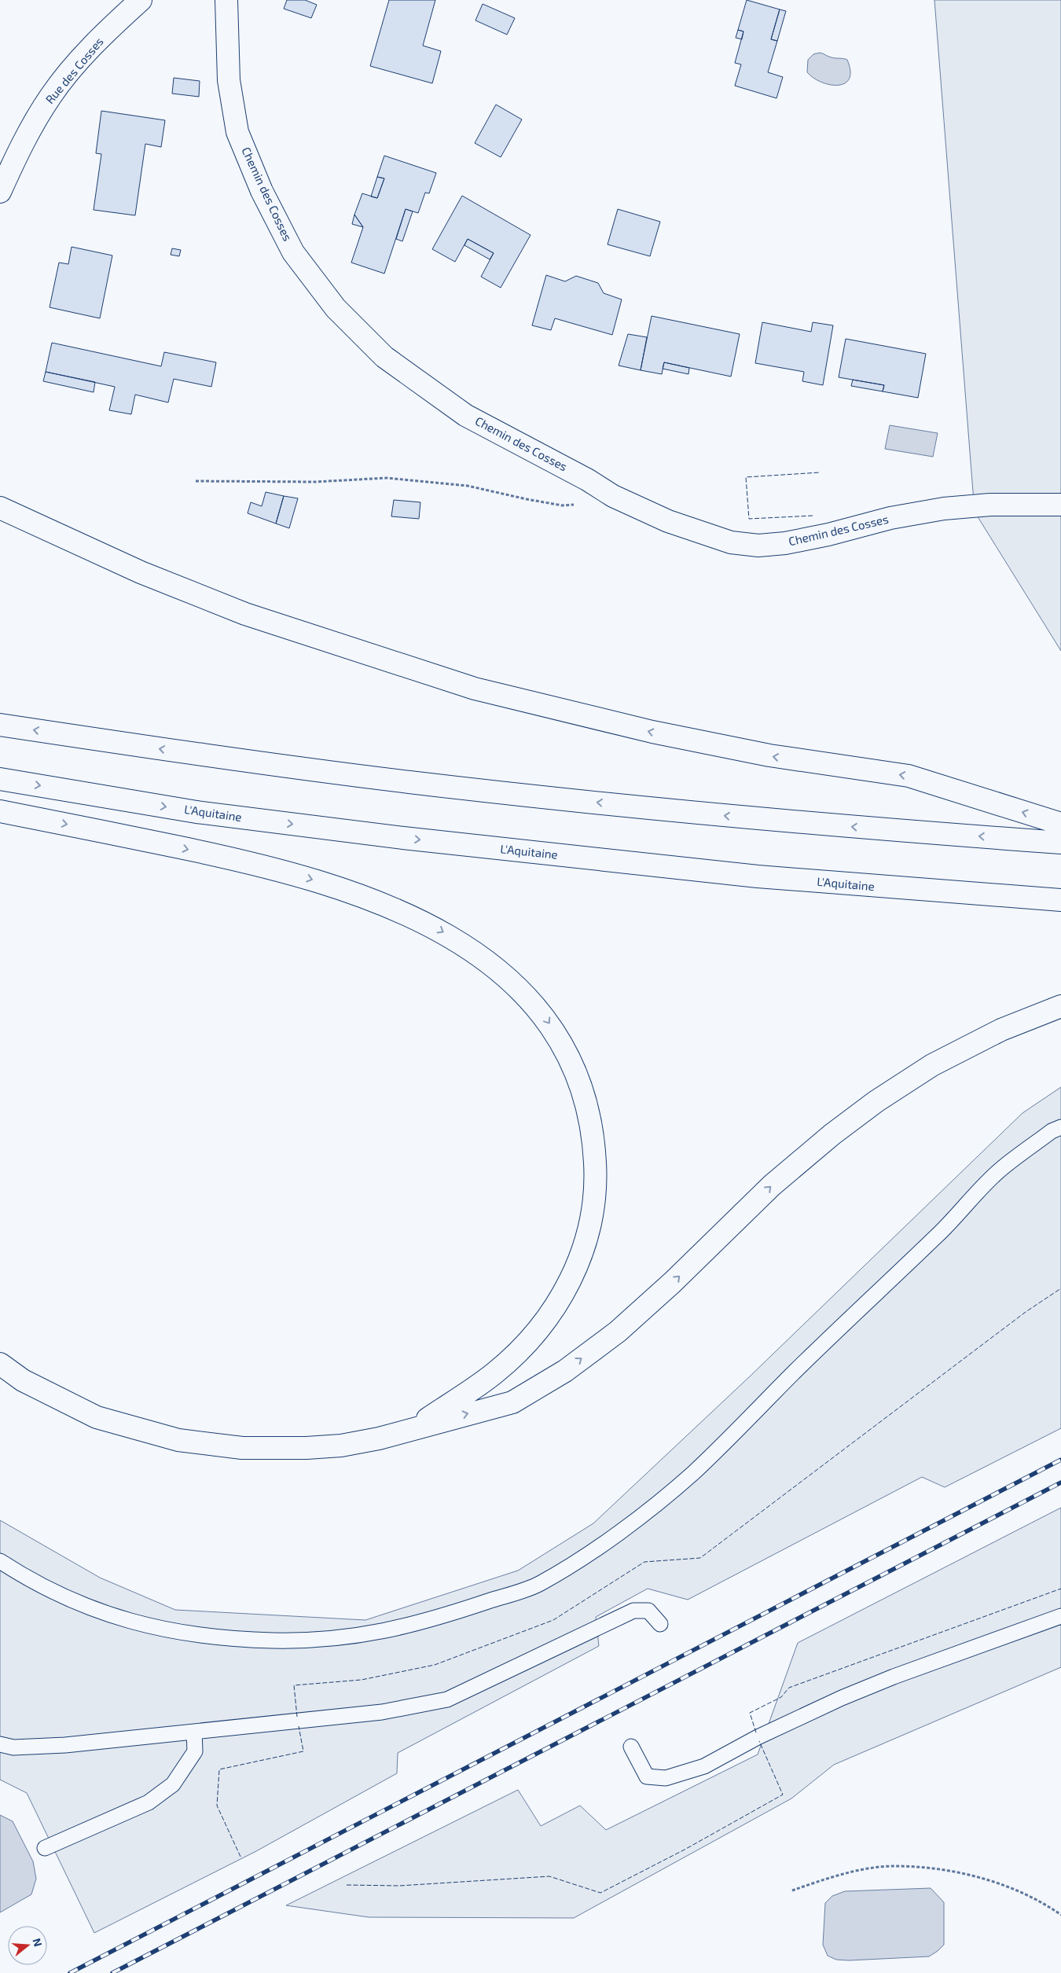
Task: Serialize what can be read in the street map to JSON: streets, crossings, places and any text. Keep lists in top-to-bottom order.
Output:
{
  "streets": {
    "main road": ["Rue des Cosses", "Chemin des Cosses", "L'Aquitaine"]
  },
  "north": "right"
}
